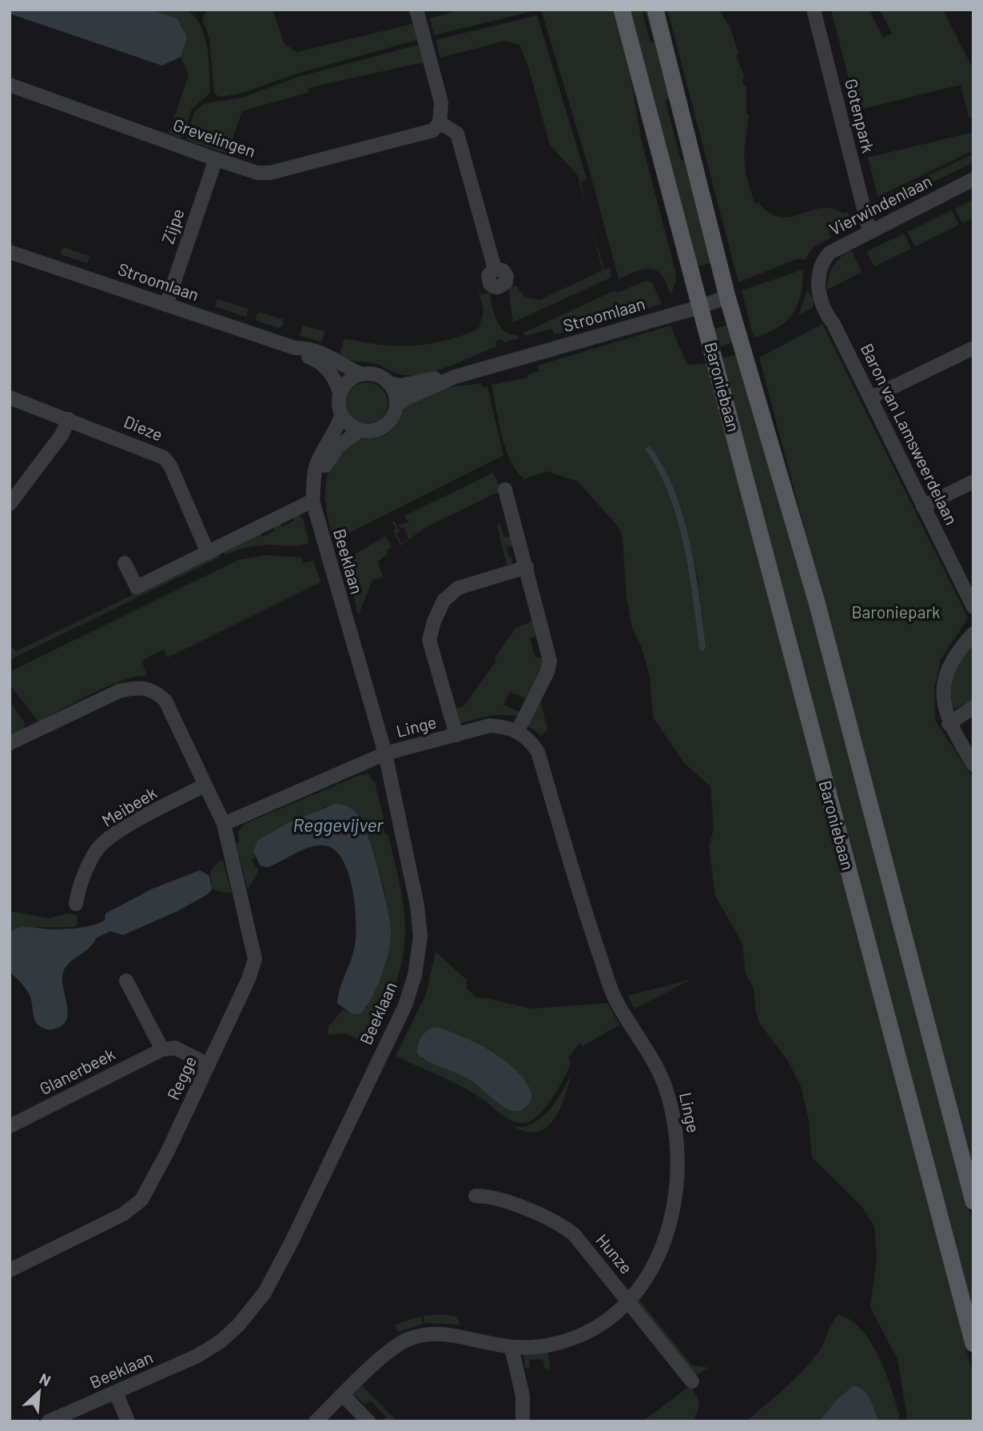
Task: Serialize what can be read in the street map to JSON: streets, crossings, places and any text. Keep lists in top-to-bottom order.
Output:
{
  "streets": {
    "main road": ["Baroniebaan"],
    "street": [
      "Gotenpark",
      "Grevelingen",
      "Vierwindenlaan",
      "Zijpe",
      "Stroomlaan",
      "Dieze",
      "Baron van Lamsweerdelaan",
      "Beeklaan",
      "Linge",
      "Meibeek",
      "Glanerbeek",
      "Regge",
      "Hunze"
    ]
  },
  "crossings": [
    ["Gotenpark", "Vierwindenlaan"],
    ["Grevelingen", "Zijpe"],
    ["Vierwindenlaan", "Baron van Lamsweerdelaan"],
    ["Zijpe", "Stroomlaan"],
    ["Stroomlaan", "Baroniebaan"],
    ["Stroomlaan", "Beeklaan"],
    ["Beeklaan", "Linge"],
    ["Linge", "Hunze"],
    ["Meibeek", "Regge"]
  ],
  "water": ["Reggevijver"],
  "parks": ["Baroniepark"],
  "north": "top right"
}
